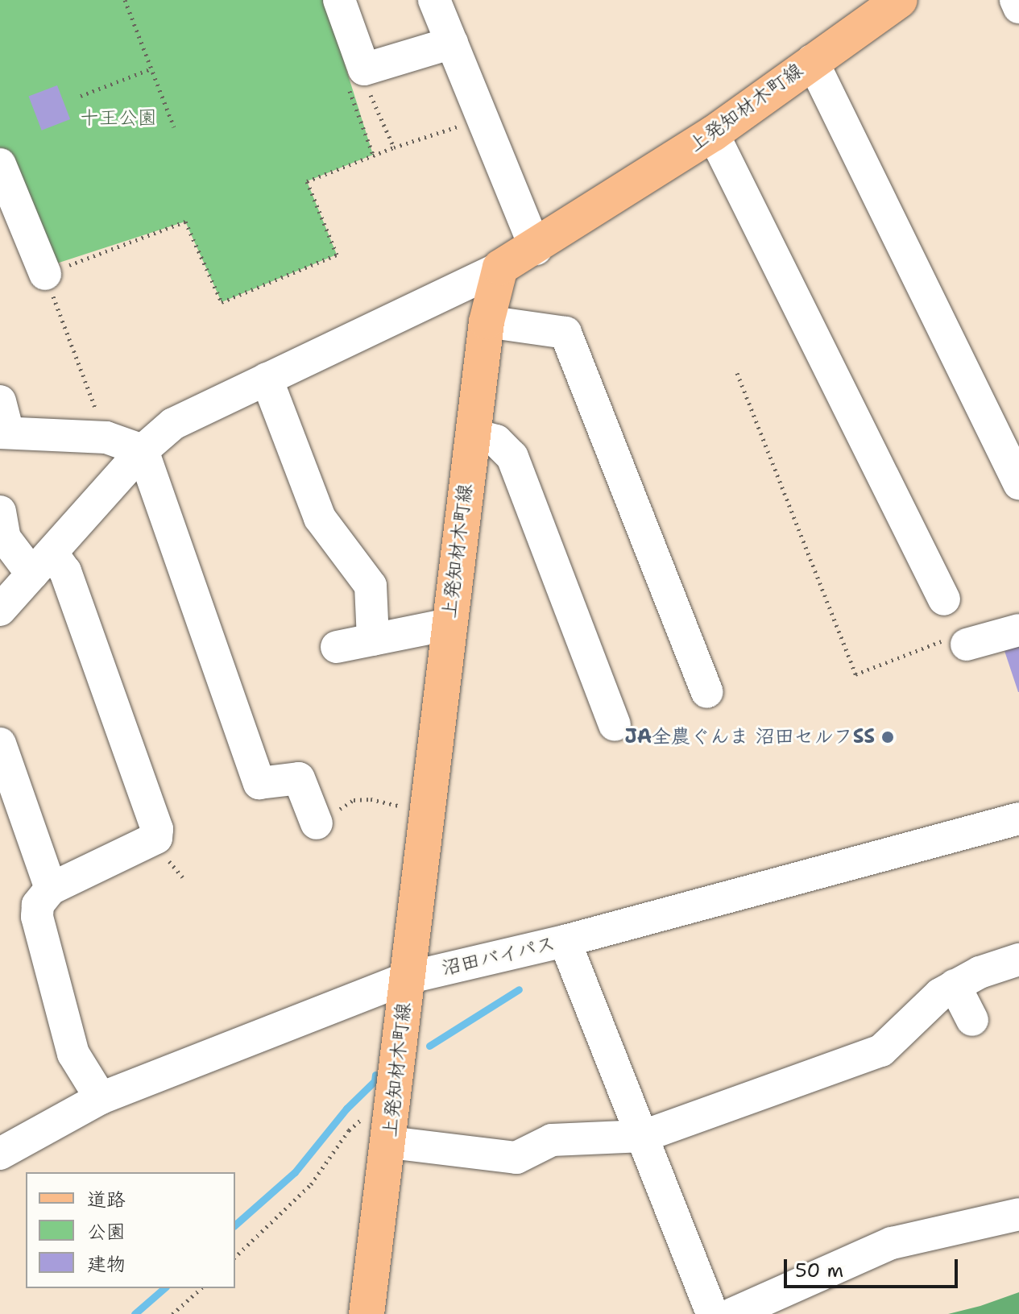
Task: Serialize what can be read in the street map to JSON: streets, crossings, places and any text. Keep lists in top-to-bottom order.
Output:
{
  "streets": {
    "main road": ["上発知材木町線"],
    "street": ["沼田バイパス"]
  },
  "crossings": [
    ["上発知材木町線", "沼田バイパス"]
  ],
  "parks": ["十王公園"],
  "places": ["JA全農ぐんま 沼田セルフSS"],
  "legend": ["道路", "公園", "建物"],
  "scale_bar": "50 m"
}
